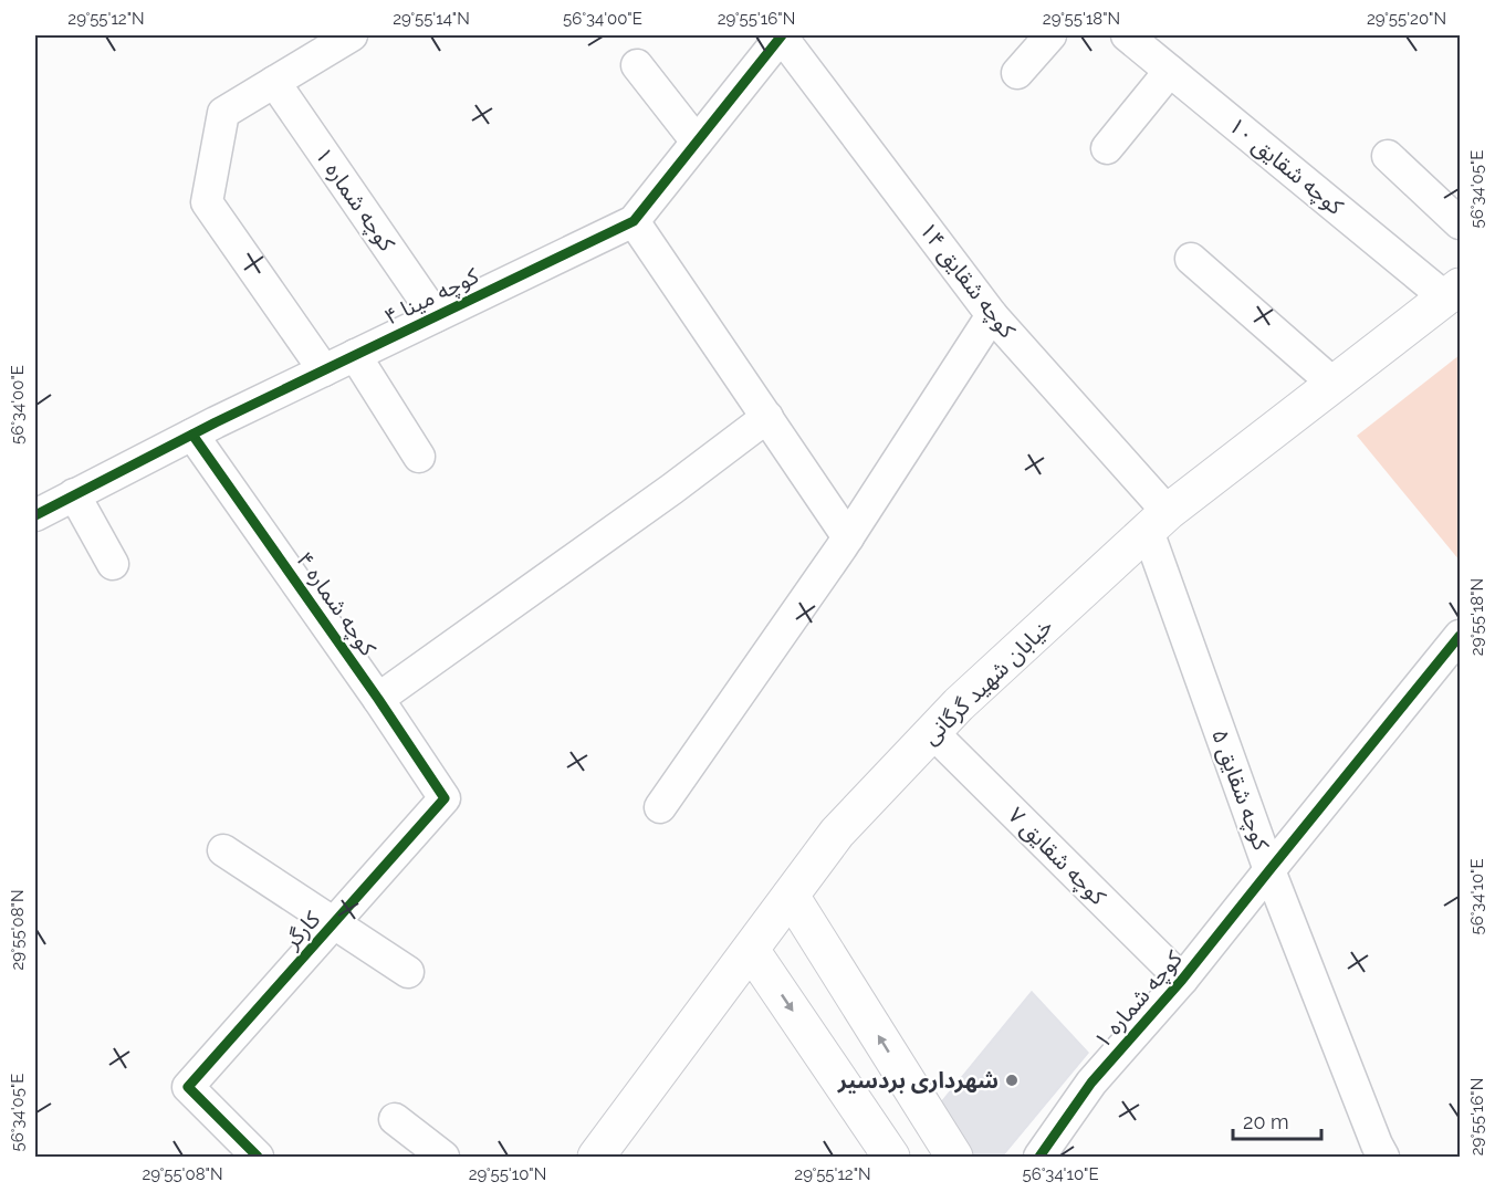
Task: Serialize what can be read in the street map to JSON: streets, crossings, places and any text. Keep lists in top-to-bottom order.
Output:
{
  "streets": {
    "main road": ["خیابان شهید گرگانی"],
    "street": [
      "کوچه شقایق ۱۰",
      "کوچه شماره ۱",
      "کوچه شقایق ۱۴",
      "کوچه مینا ۴",
      "کوچه شماره ۴",
      "کوچه شقایق ۵",
      "کوچه شقایق ۷",
      "کارگر"
    ]
  },
  "crossings": [
    ["کوچه شقایق ۱۰", "خیابان شهید گرگانی"],
    ["کوچه شماره ۱", "کوچه مینا ۴"],
    ["کوچه شماره ۱", "کوچه شقایق ۵"],
    ["کوچه شماره ۱", "کوچه شقایق ۷"],
    ["کوچه شقایق ۱۴", "کوچه مینا ۴"],
    ["کوچه شقایق ۱۴", "خیابان شهید گرگانی"],
    ["کوچه شقایق ۱۴", "کوچه شقایق ۵"],
    ["کوچه مینا ۴", "کوچه شماره ۴"],
    ["کوچه شماره ۴", "کارگر"],
    ["خیابان شهید گرگانی", "کوچه شقایق ۵"],
    ["خیابان شهید گرگانی", "کوچه شقایق ۷"]
  ],
  "places": ["شهرداری بردسیر"],
  "scale_bar": "20 m",
  "coordinates": [
    "29°55'12\"N",
    "29°55'14\"N",
    "56°34'00\"E",
    "29°55'16\"N",
    "29°55'18\"N",
    "29°55'20\"N",
    "56°34'05\"E",
    "56°34'10\"E",
    "29°55'08\"N",
    "29°55'10\"N"
  ]
}
